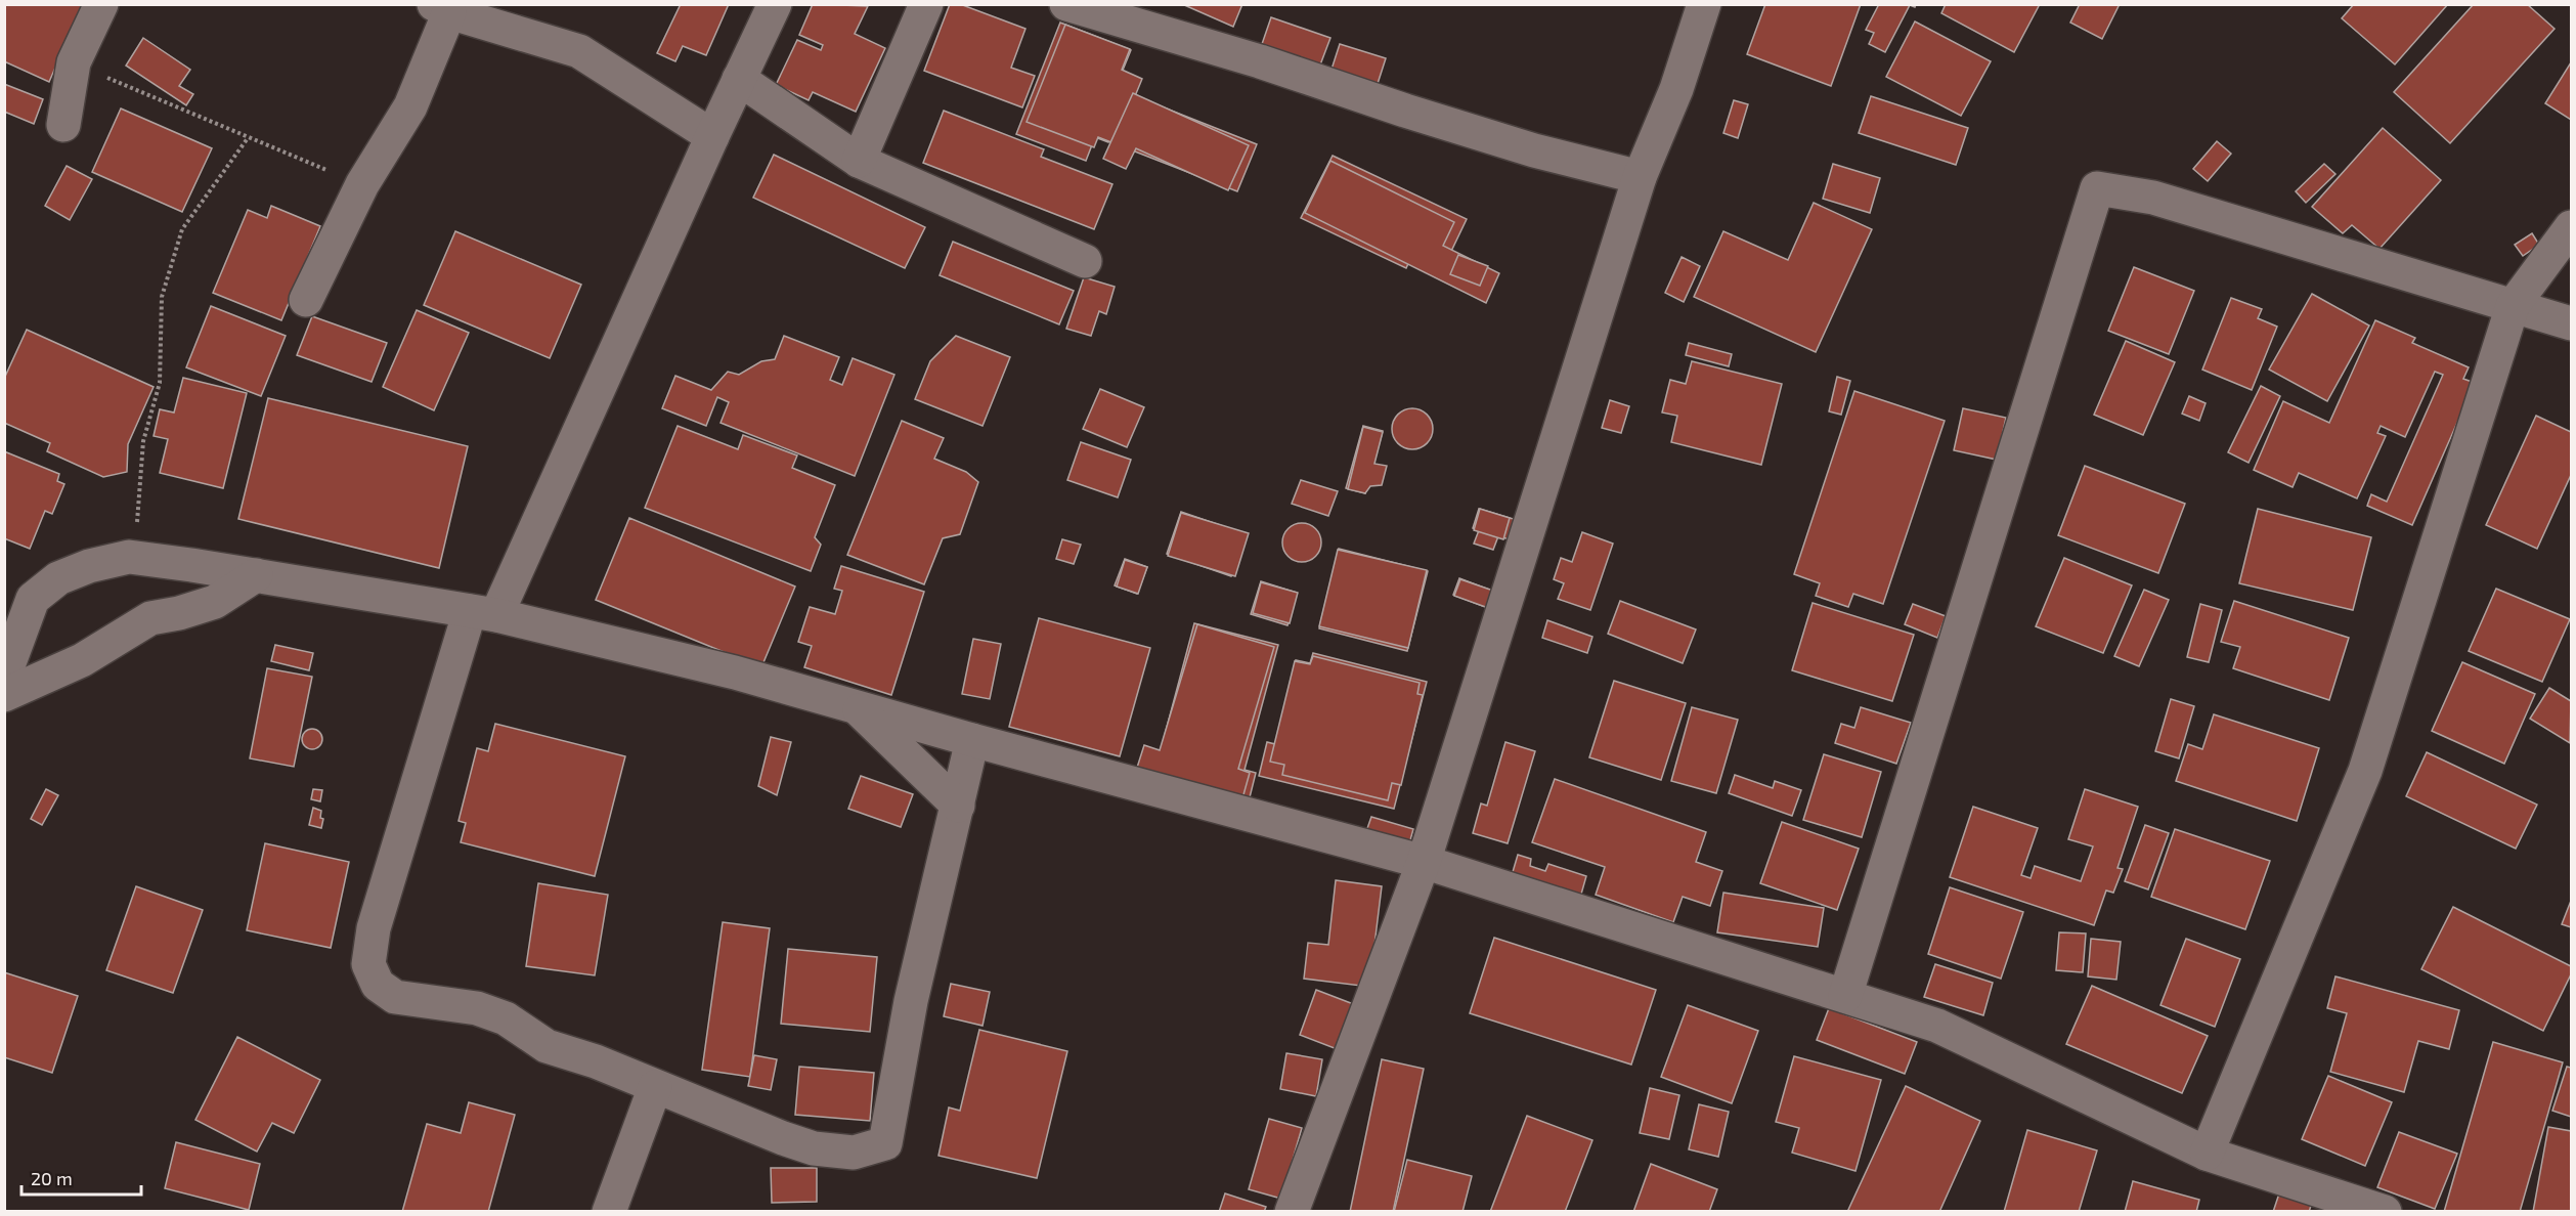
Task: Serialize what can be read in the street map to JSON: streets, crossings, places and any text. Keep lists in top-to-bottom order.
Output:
{
  "scale_bar": "20 m"
}
